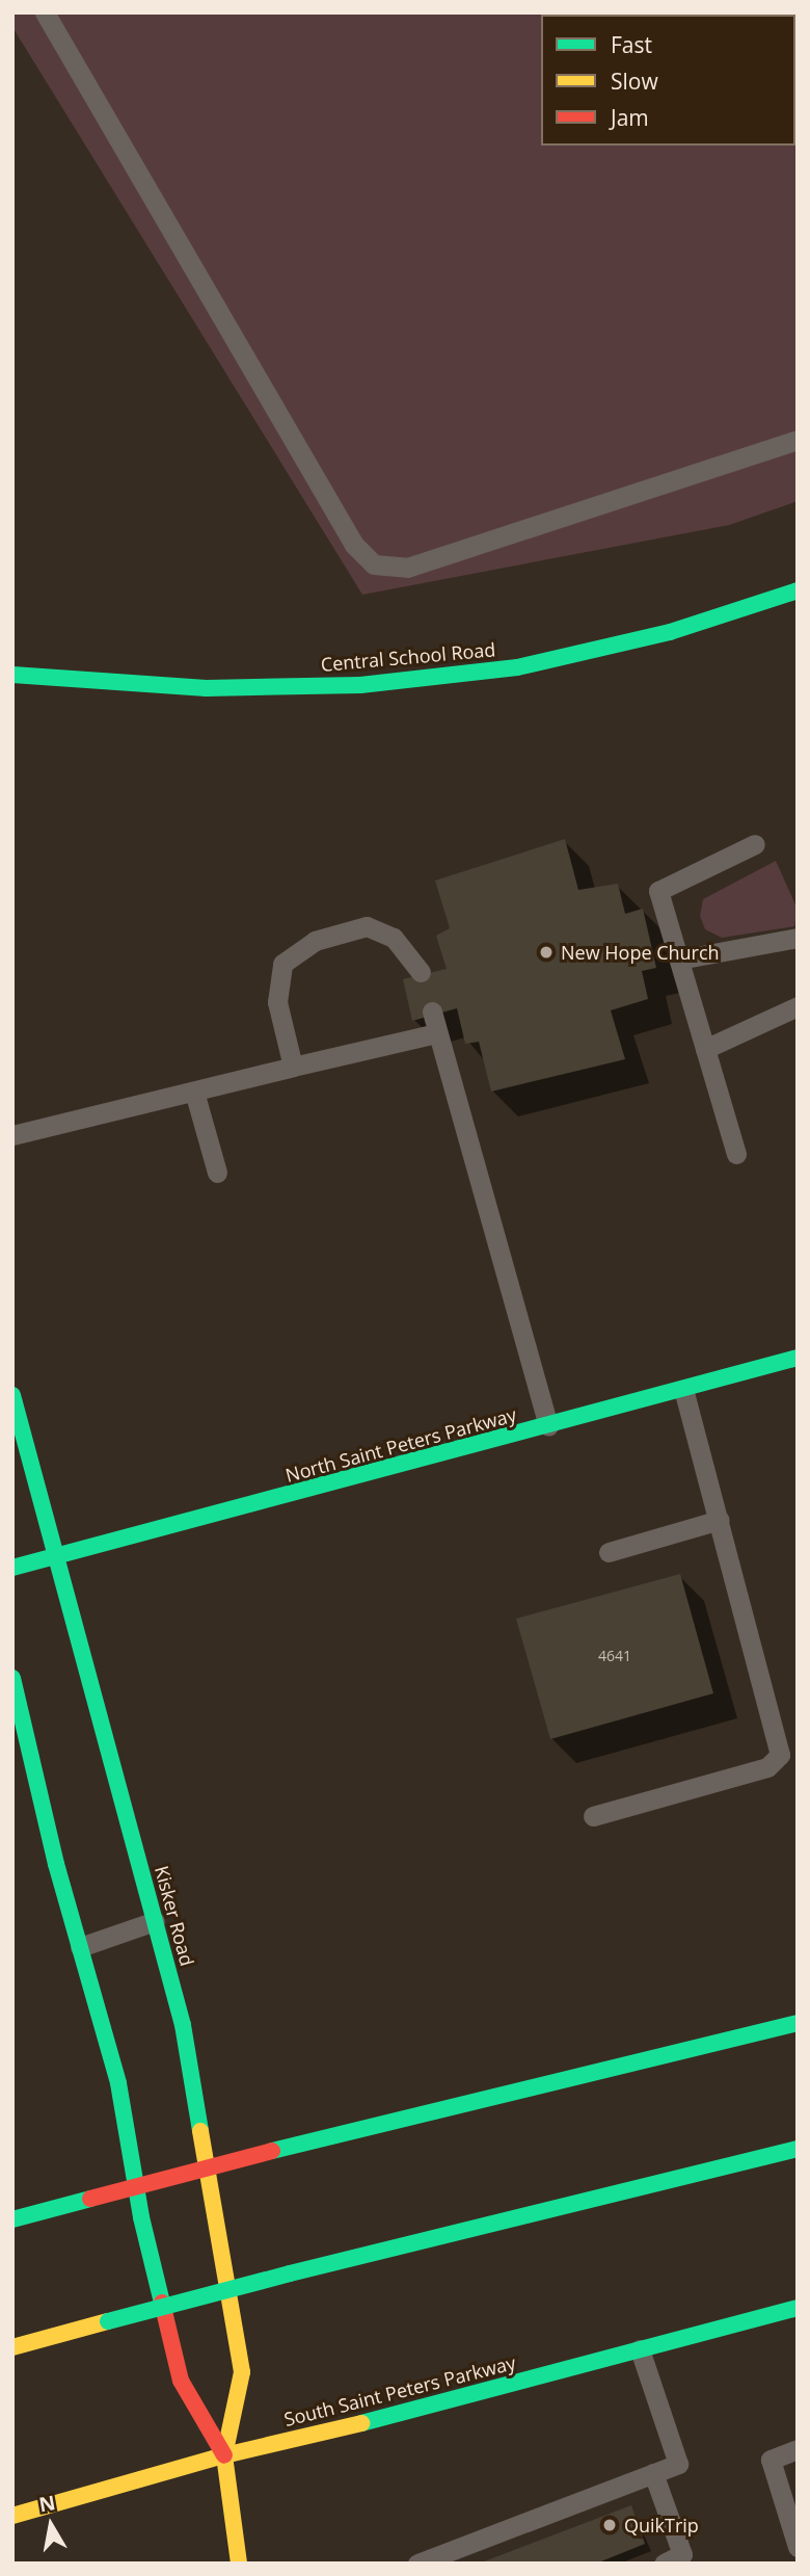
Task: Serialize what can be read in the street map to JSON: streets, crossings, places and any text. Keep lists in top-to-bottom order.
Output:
{
  "streets": {
    "main road": [
      "Central School Road",
      "North Saint Peters Parkway",
      "Kisker Road",
      "South Saint Peters Parkway"
    ]
  },
  "crossings": [
    ["North Saint Peters Parkway", "Kisker Road"],
    ["Kisker Road", "South Saint Peters Parkway"]
  ],
  "places": ["New Hope Church", "QuikTrip"],
  "house_numbers": ["4641"],
  "legend": ["Fast", "Slow", "Jam"],
  "north": "top"
}
